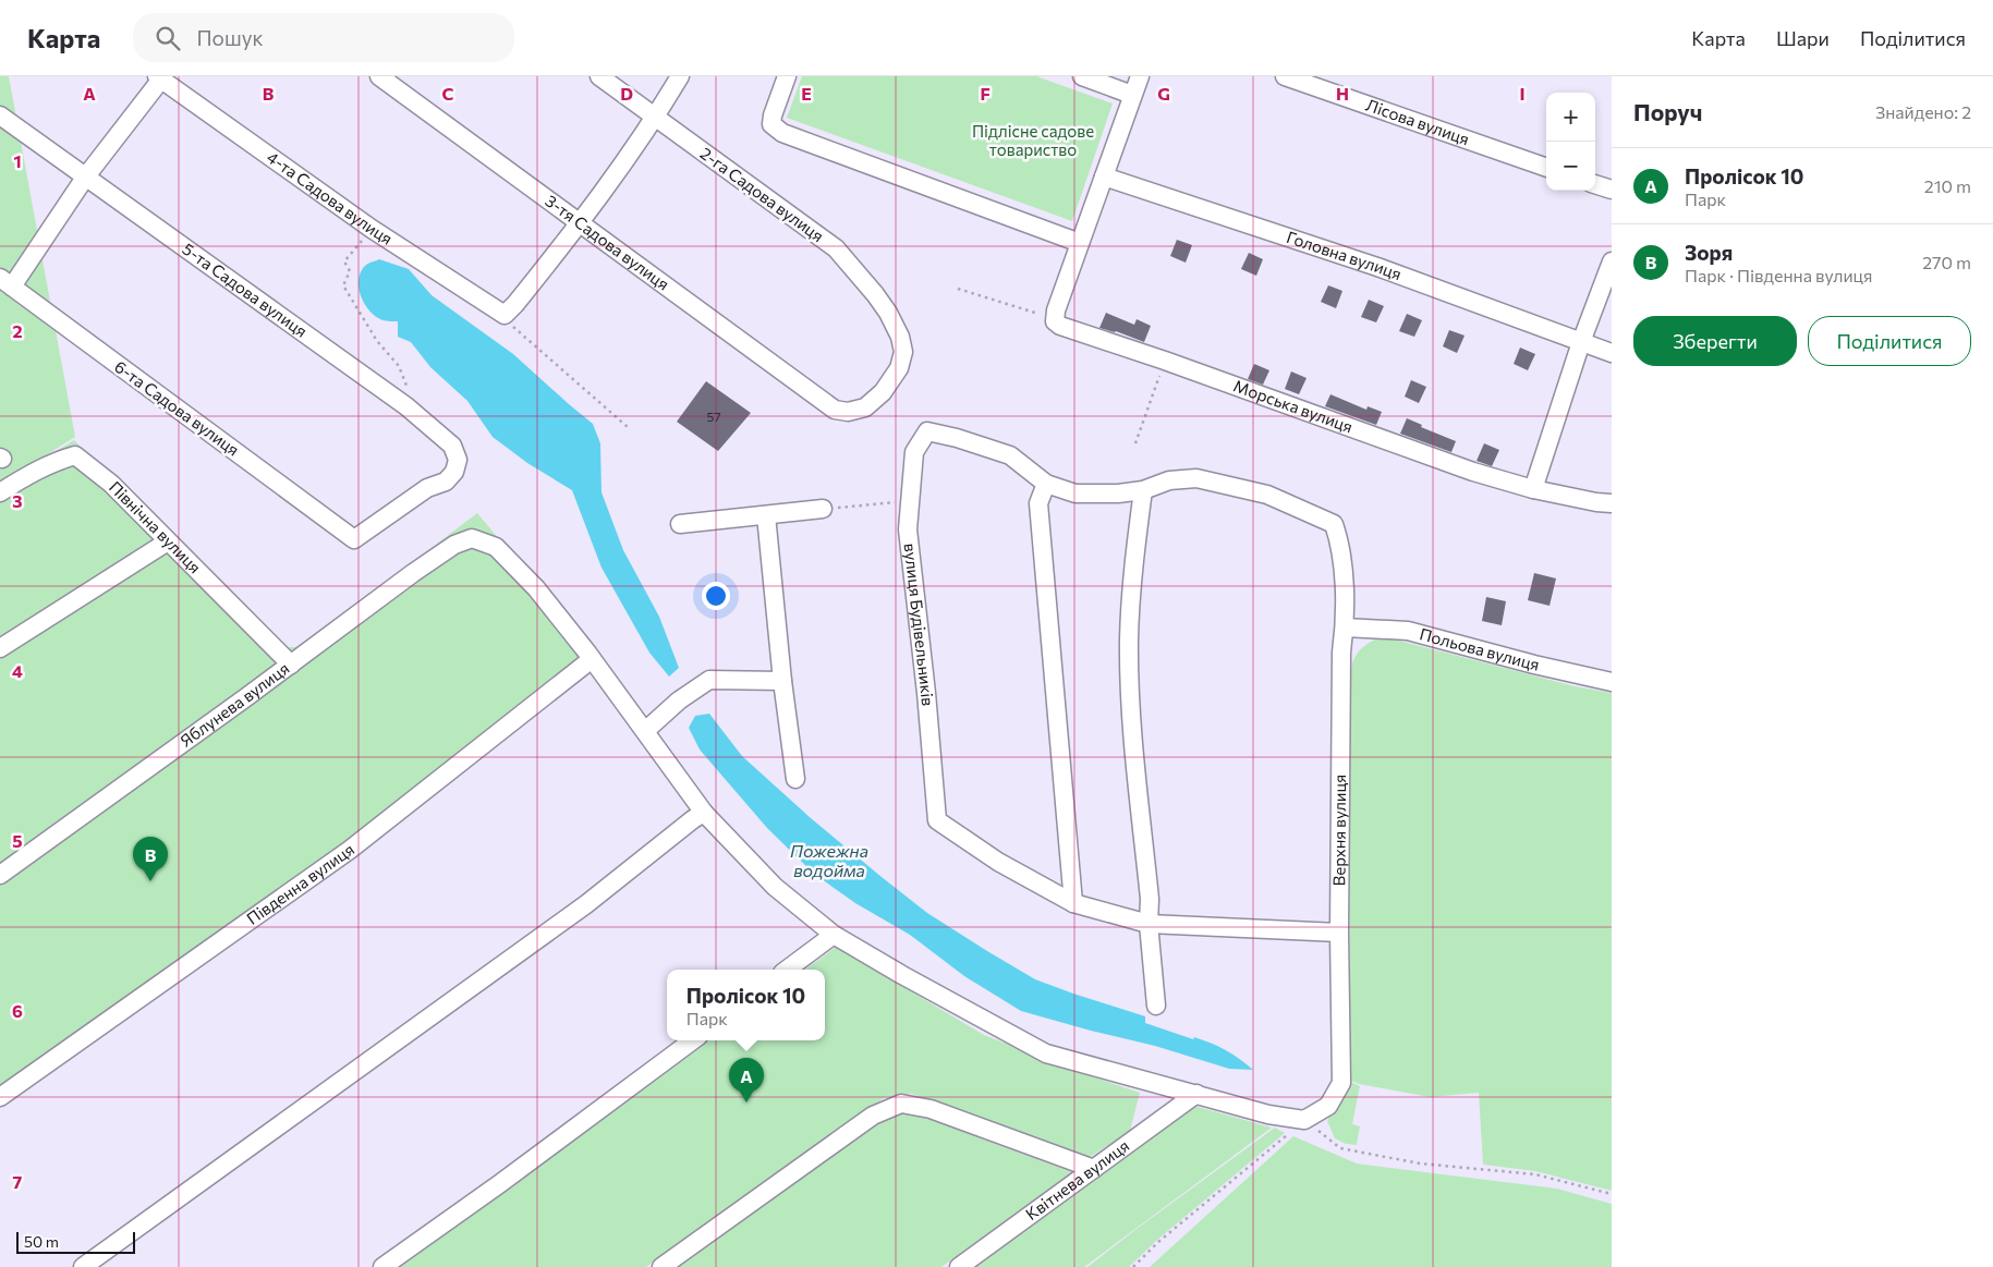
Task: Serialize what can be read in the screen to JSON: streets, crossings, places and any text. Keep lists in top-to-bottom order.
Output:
{
  "streets": {
    "street": [
      "Лісова вулиця",
      "2-га Садова вулиця",
      "4-та Садова вулиця",
      "3-тя Садова вулиця",
      "Головна вулиця",
      "5-та Садова вулиця",
      "Морська вулиця",
      "6-та Садова вулиця",
      "Північна вулиця",
      "вулиця Будівельників",
      "Польова вулиця",
      "Яблунева вулиця",
      "Верхня вулиця",
      "Південна вулиця",
      "Квітнева вулиця"
    ]
  },
  "crossings": [
    ["2-га Садова вулиця", "3-тя Садова вулиця"],
    ["5-та Садова вулиця", "6-та Садова вулиця"],
    ["Північна вулиця", "Яблунева вулиця"],
    ["Польова вулиця", "Верхня вулиця"],
    ["Яблунева вулиця", "Південна вулиця"]
  ],
  "water": ["Пожежна водойма"],
  "parks": ["Підлісне садове товариство"],
  "house_numbers": ["57"],
  "scale_bar": "50 m",
  "page": {
    "header": "Карта",
    "search": "Пошук",
    "nav": ["Карта", "Шари", "Поділитися"],
    "heading": ["Поруч", "Знайдено: 2"],
    "map_buttons": ["+", "−"],
    "list": [
      {
        "mark": "A",
        "name": "Пролісок 10",
        "note": "Парк",
        "value": "210 m"
      },
      {
        "mark": "B",
        "name": "Зоря",
        "note": "Парк · Південна вулиця",
        "value": "270 m"
      }
    ],
    "buttons": ["Зберегти", "Поділитися"],
    "pins": ["B", "A"],
    "popup": ["Пролісок 10", "Парк"],
    "scale": "50 m"
  },
  "grid": {
    "columns": [
      "A",
      "B",
      "C",
      "D",
      "E",
      "F",
      "G",
      "H",
      "I"
    ],
    "rows": [
      "1",
      "2",
      "3",
      "4",
      "5",
      "6",
      "7"
    ]
  }
}
